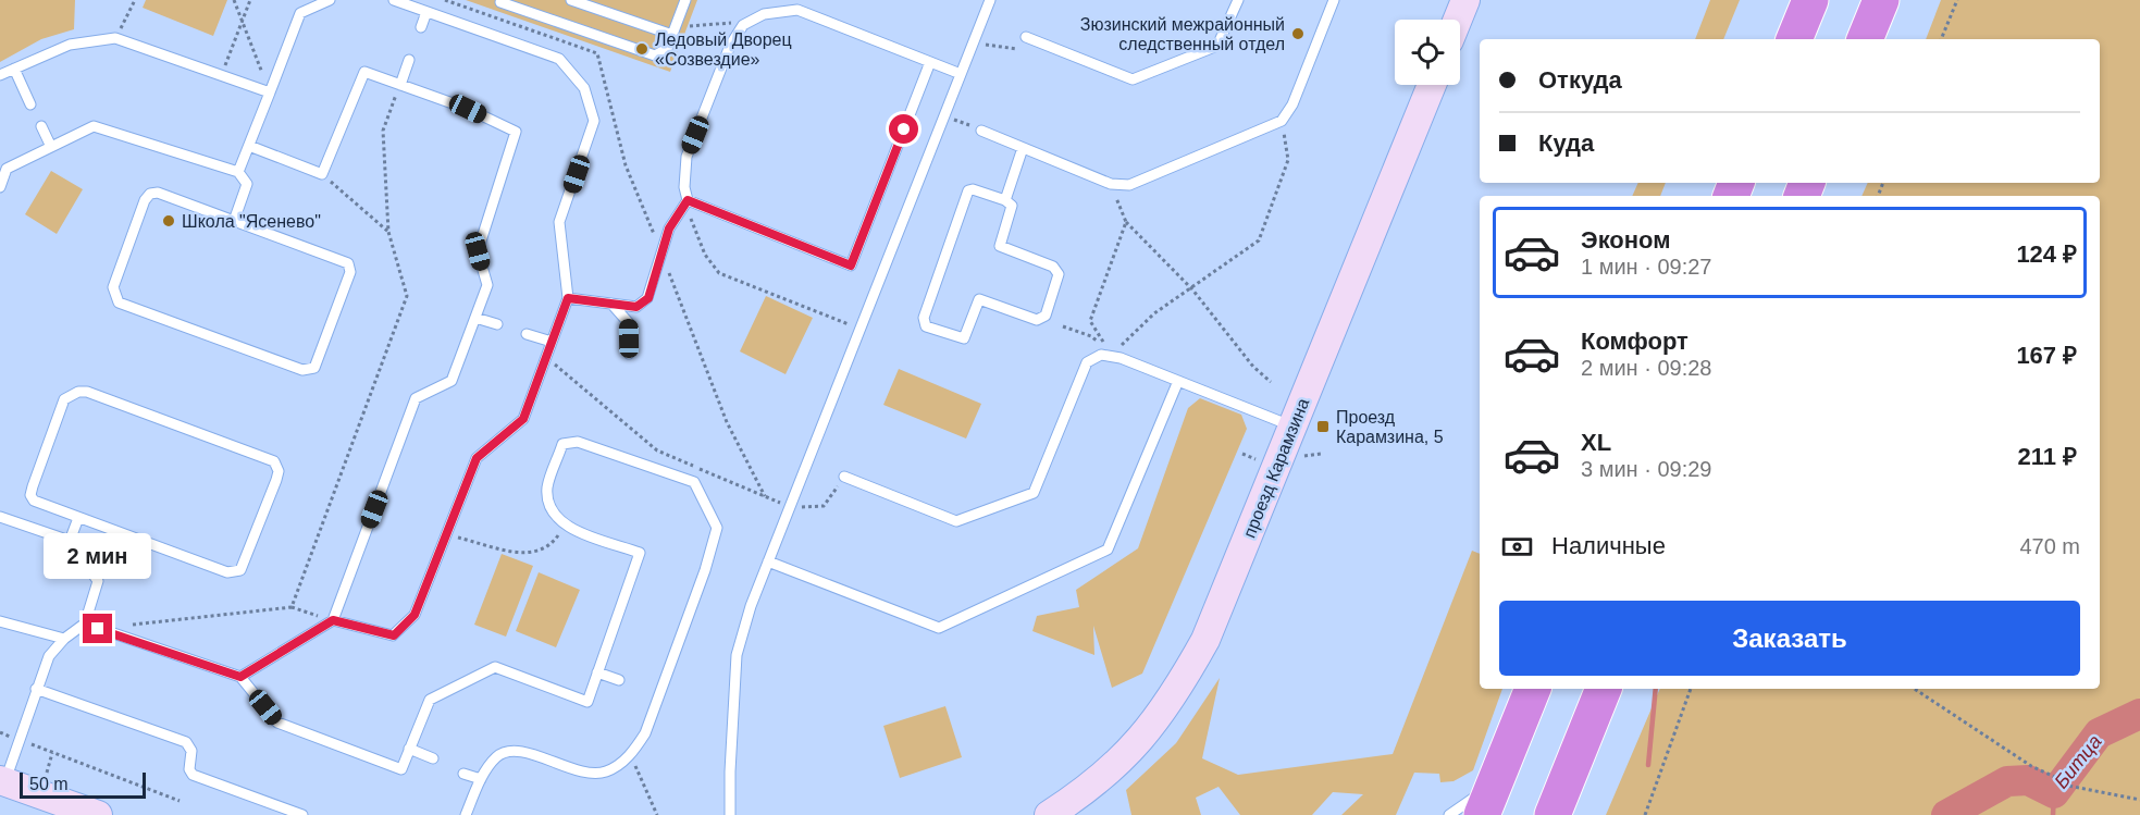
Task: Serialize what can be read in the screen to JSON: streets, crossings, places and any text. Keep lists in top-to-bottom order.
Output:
{
  "streets": {
    "street": ["проезд Карамзина"]
  },
  "water": ["Битца"],
  "places": {
    "other": ["Зюзинский межрайонный следственный отдел", "Ледовый Дворец «Созвездие»", "Школа \"Ясенево\""],
    "transit": ["Проезд Карамзина, 5"]
  },
  "scale_bar": "50 m",
  "page": {
    "banner": ["Откуда", "Куда"],
    "list": [
      {
        "name": "Эконом",
        "note": "1 мин · 09:27",
        "value": "124 ₽"
      },
      {
        "name": "Комфорт",
        "note": "2 мин · 09:28",
        "value": "167 ₽"
      },
      {
        "name": "XL",
        "note": "3 мин · 09:29",
        "value": "211 ₽"
      }
    ],
    "pay": ["Наличные", "470 m"],
    "bubble": "2 мин",
    "buttons": "Заказать",
    "scale": "50 m"
  }
}
